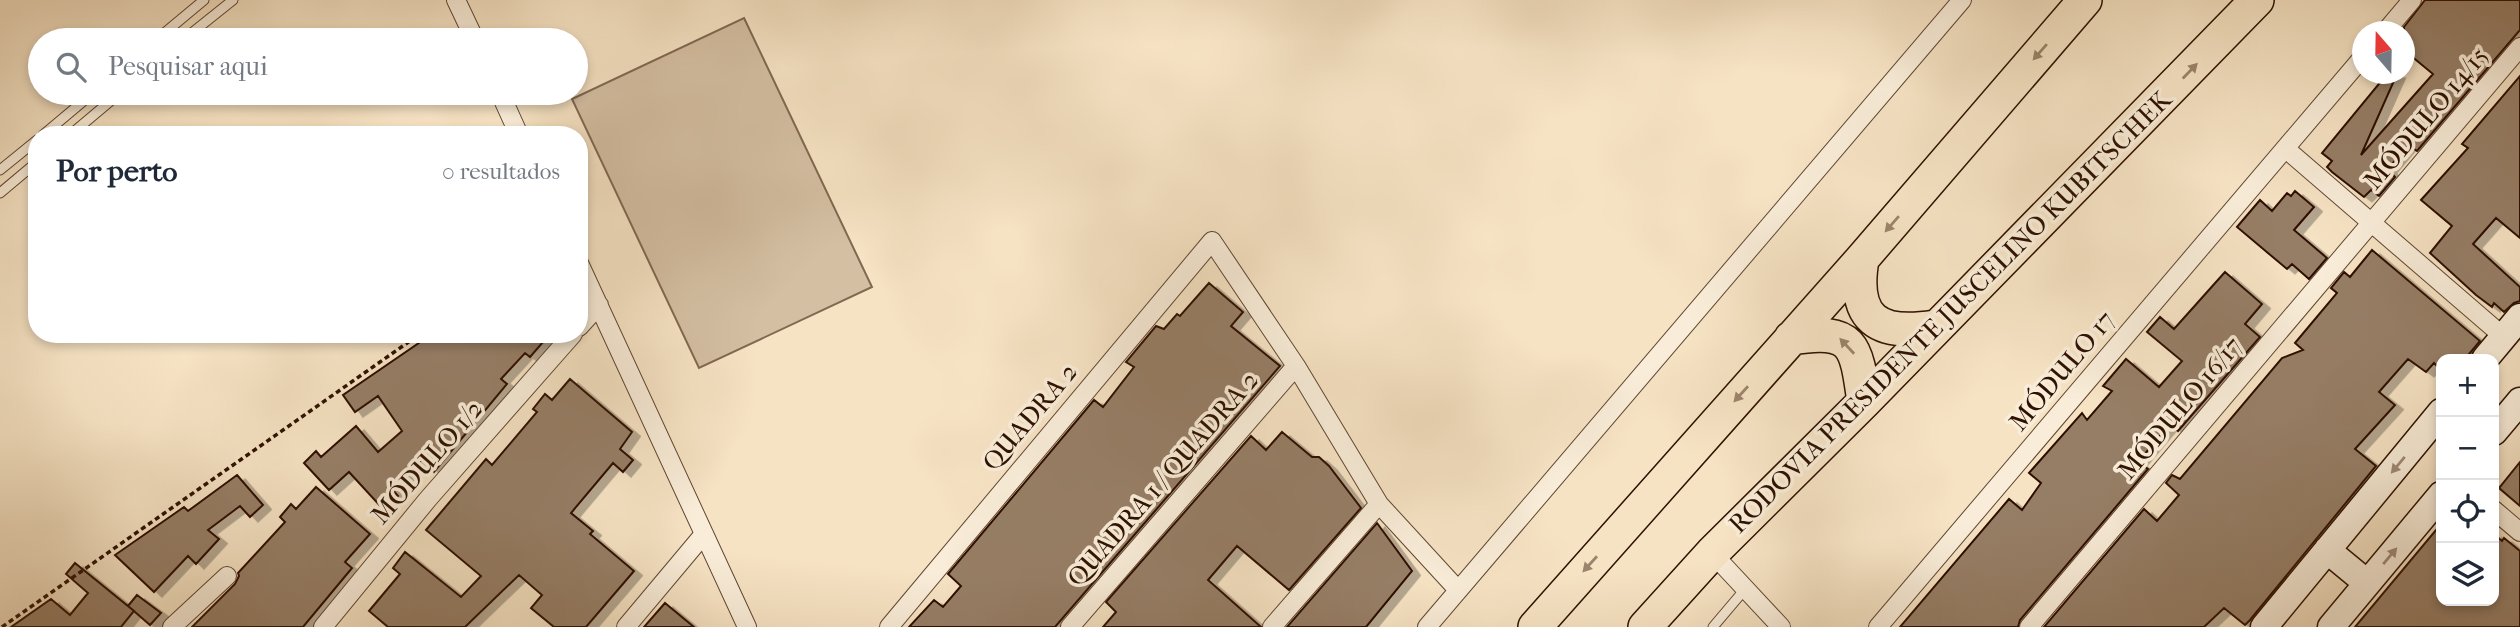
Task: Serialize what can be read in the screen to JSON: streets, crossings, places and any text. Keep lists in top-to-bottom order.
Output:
{
  "streets": {
    "highway": ["RODOVIA PRESIDENTE JUSCELINO KUBITSCHEK"],
    "street": [
      "MÓDULO 14/15",
      "MÓDULO 17",
      "MÓDULO 16/17",
      "QUADRA 2",
      "MÓDULO 1/2",
      "QUADRA 1 / QUADRA 2"
    ]
  },
  "crossings": [
    ["MÓDULO 14/15", "MÓDULO 16/17"],
    ["QUADRA 2", "QUADRA 1 / QUADRA 2"]
  ],
  "north": "top",
  "page": {
    "search": "Pesquisar aqui",
    "heading": ["Por perto", "0 resultados"],
    "map_buttons": ["+", "−"]
  }
}
